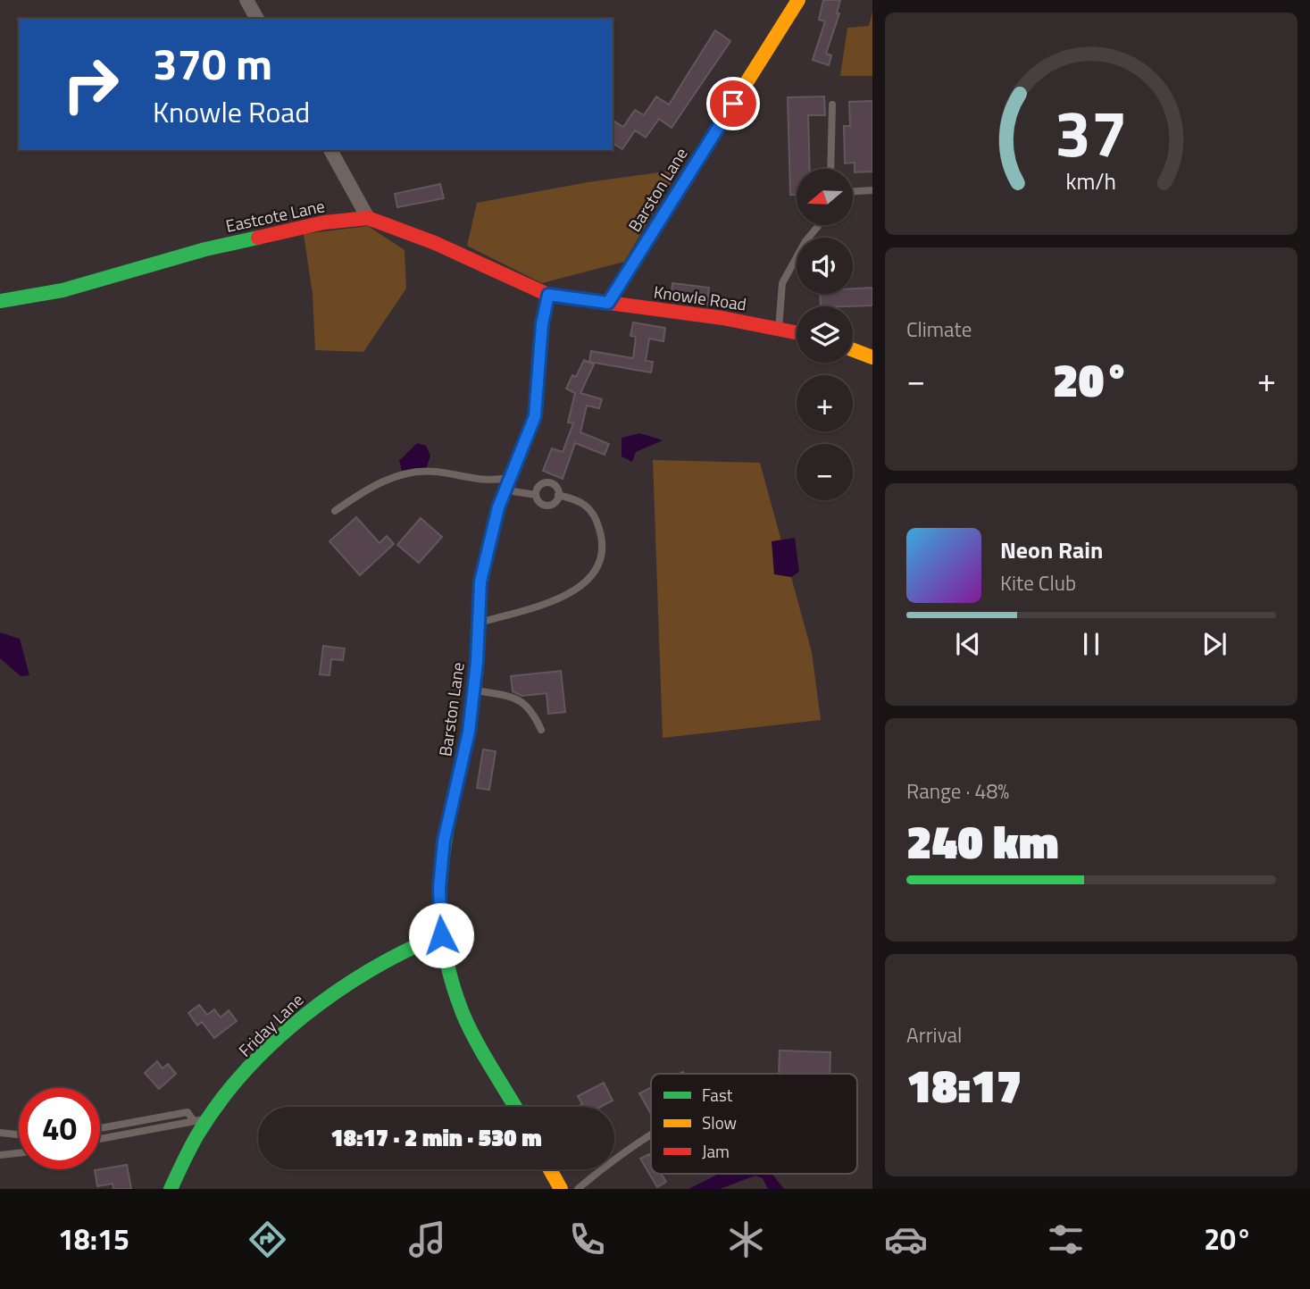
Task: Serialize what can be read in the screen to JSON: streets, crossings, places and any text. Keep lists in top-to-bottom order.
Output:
{
  "streets": {
    "street": [
      "Barston Lane",
      "Eastcote Lane",
      "Knowle Road",
      "Friday Lane"
    ]
  },
  "crossings": [
    ["Barston Lane", "Eastcote Lane"],
    ["Barston Lane", "Knowle Road"],
    ["Barston Lane", "Friday Lane"],
    ["Eastcote Lane", "Knowle Road"]
  ],
  "legend": ["Fast", "Slow", "Jam"],
  "north": "left",
  "page": {
    "turn": ["370 m", "Knowle Road"],
    "map_buttons": ["+", "−"],
    "tile": [
      "Climate",
      ["Range · 48%", "240 km"],
      ["Arrival", "18:17"]
    ],
    "heat": ["−", "20°", "+"],
    "song": ["Neon Rain", "Kite Club"],
    "limit": "40",
    "trip": "18:17 · 2 min · 530 m",
    "tabs": ["18:15", "20°"],
    "gauge": ["37", "km/h"]
  }
}
